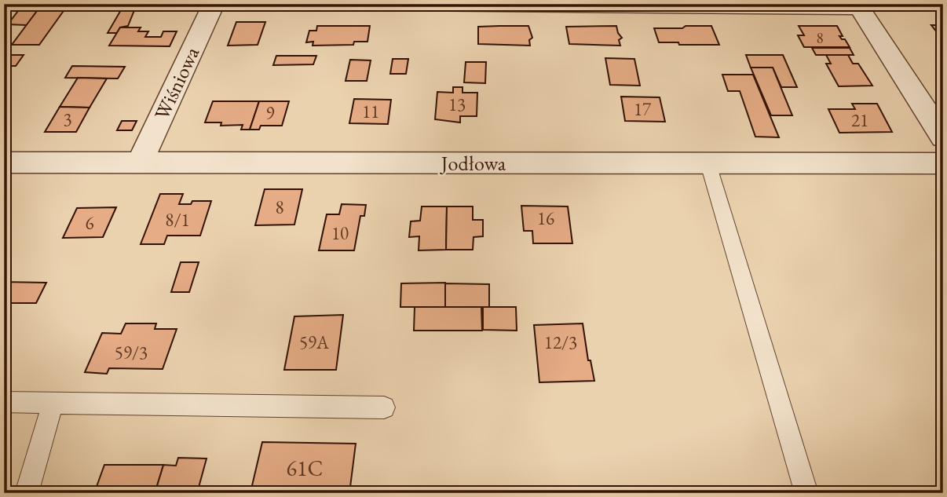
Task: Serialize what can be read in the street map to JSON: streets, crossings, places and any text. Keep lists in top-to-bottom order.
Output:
{
  "streets": {
    "street": ["Wiśniowa", "Jodłowa"]
  },
  "crossings": [
    ["Wiśniowa", "Jodłowa"]
  ],
  "house_numbers": [
    "8",
    "13",
    "17",
    "11",
    "9",
    "3",
    "21",
    "8",
    "16",
    "8/1",
    "6",
    "10",
    "59A",
    "12/3",
    "59/3",
    "61C"
  ]
}
